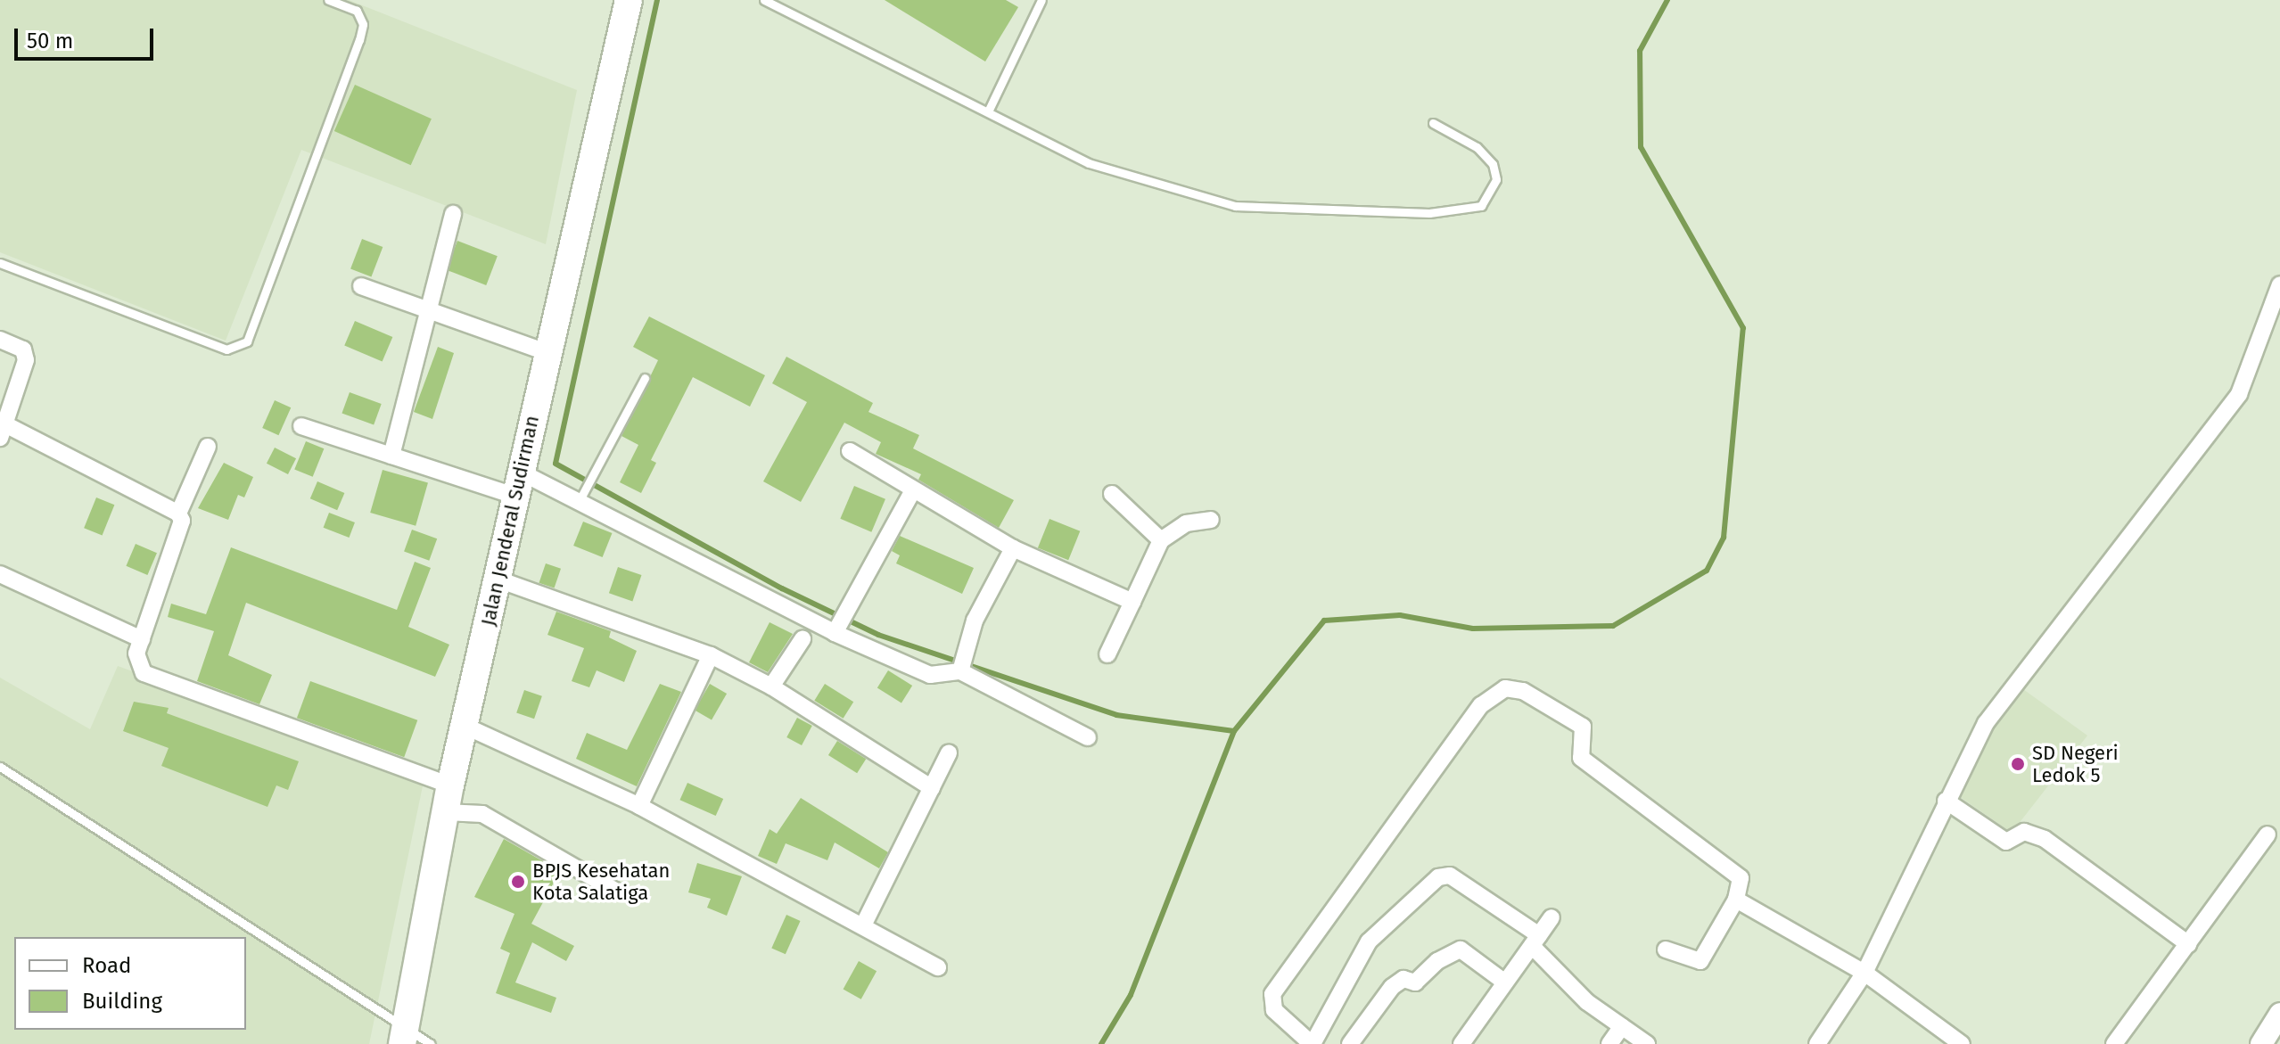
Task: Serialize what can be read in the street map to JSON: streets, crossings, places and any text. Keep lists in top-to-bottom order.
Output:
{
  "streets": {
    "main road": ["Jalan Jenderal Sudirman"]
  },
  "places": ["SD Negeri Ledok 5", "BPJS Kesehatan Kota Salatiga"],
  "legend": ["Road", "Building"],
  "scale_bar": "50 m"
}
